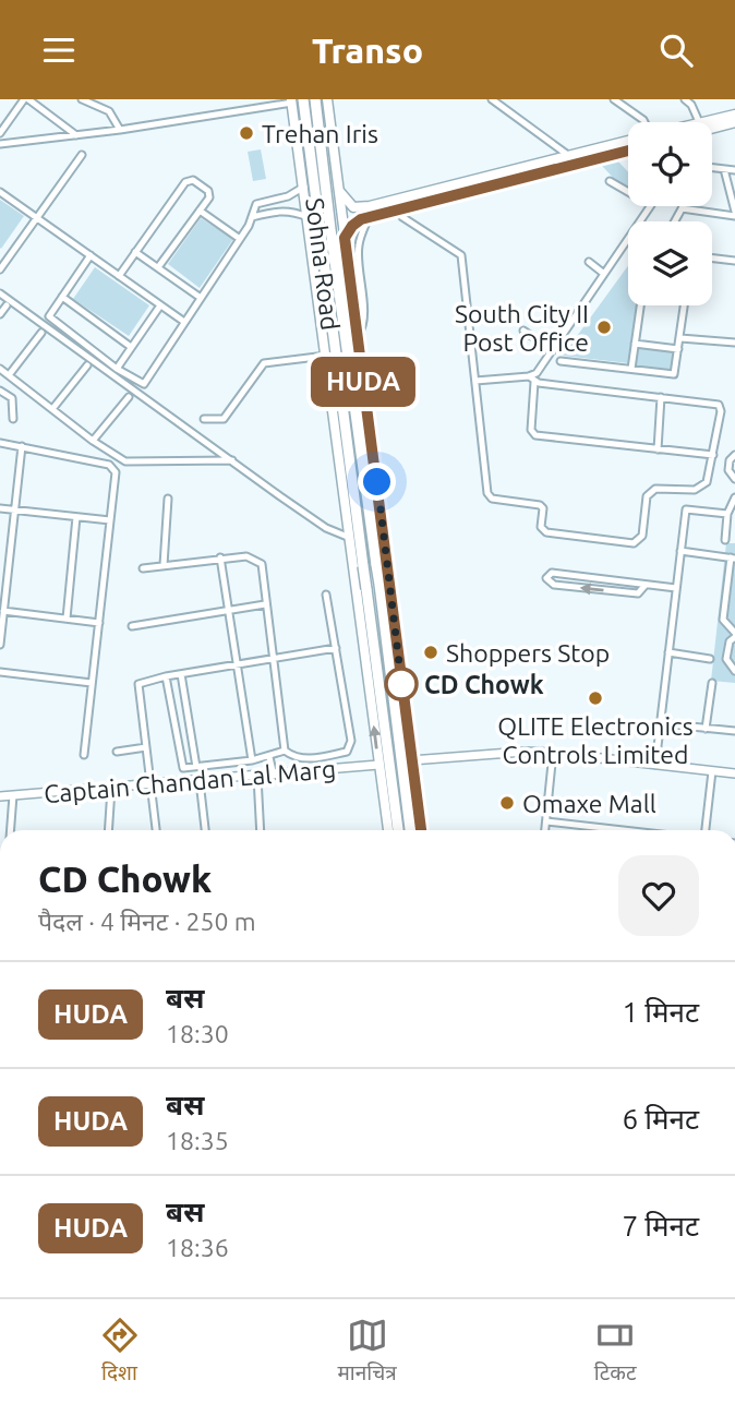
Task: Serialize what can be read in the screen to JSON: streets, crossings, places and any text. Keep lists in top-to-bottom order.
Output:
{
  "streets": {
    "highway": ["Sohna Road"],
    "street": ["Captain Chandan Lal Marg"]
  },
  "places": [
    "Trehan Iris",
    "South City II Post Office",
    "Shoppers Stop",
    "CD Chowk",
    "QLITE Electronics Controls Limited",
    "Omaxe Mall"
  ],
  "lines": ["bus line HUDA"],
  "page": {
    "header": "Transo",
    "on_map": "HUDA",
    "heading": ["CD Chowk", "पैदल · 4 मिनट · 250 m"],
    "list": [
      {
        "mark": "HUDA",
        "name": "बस",
        "note": "18:30",
        "value": "1 मिनट"
      },
      {
        "mark": "HUDA",
        "name": "बस",
        "note": "18:35",
        "value": "6 मिनट"
      },
      {
        "mark": "HUDA",
        "name": "बस",
        "note": "18:36",
        "value": "7 मिनट"
      }
    ],
    "tabs": ["दिशा", "मानचित्र", "टिकट"]
  }
}
